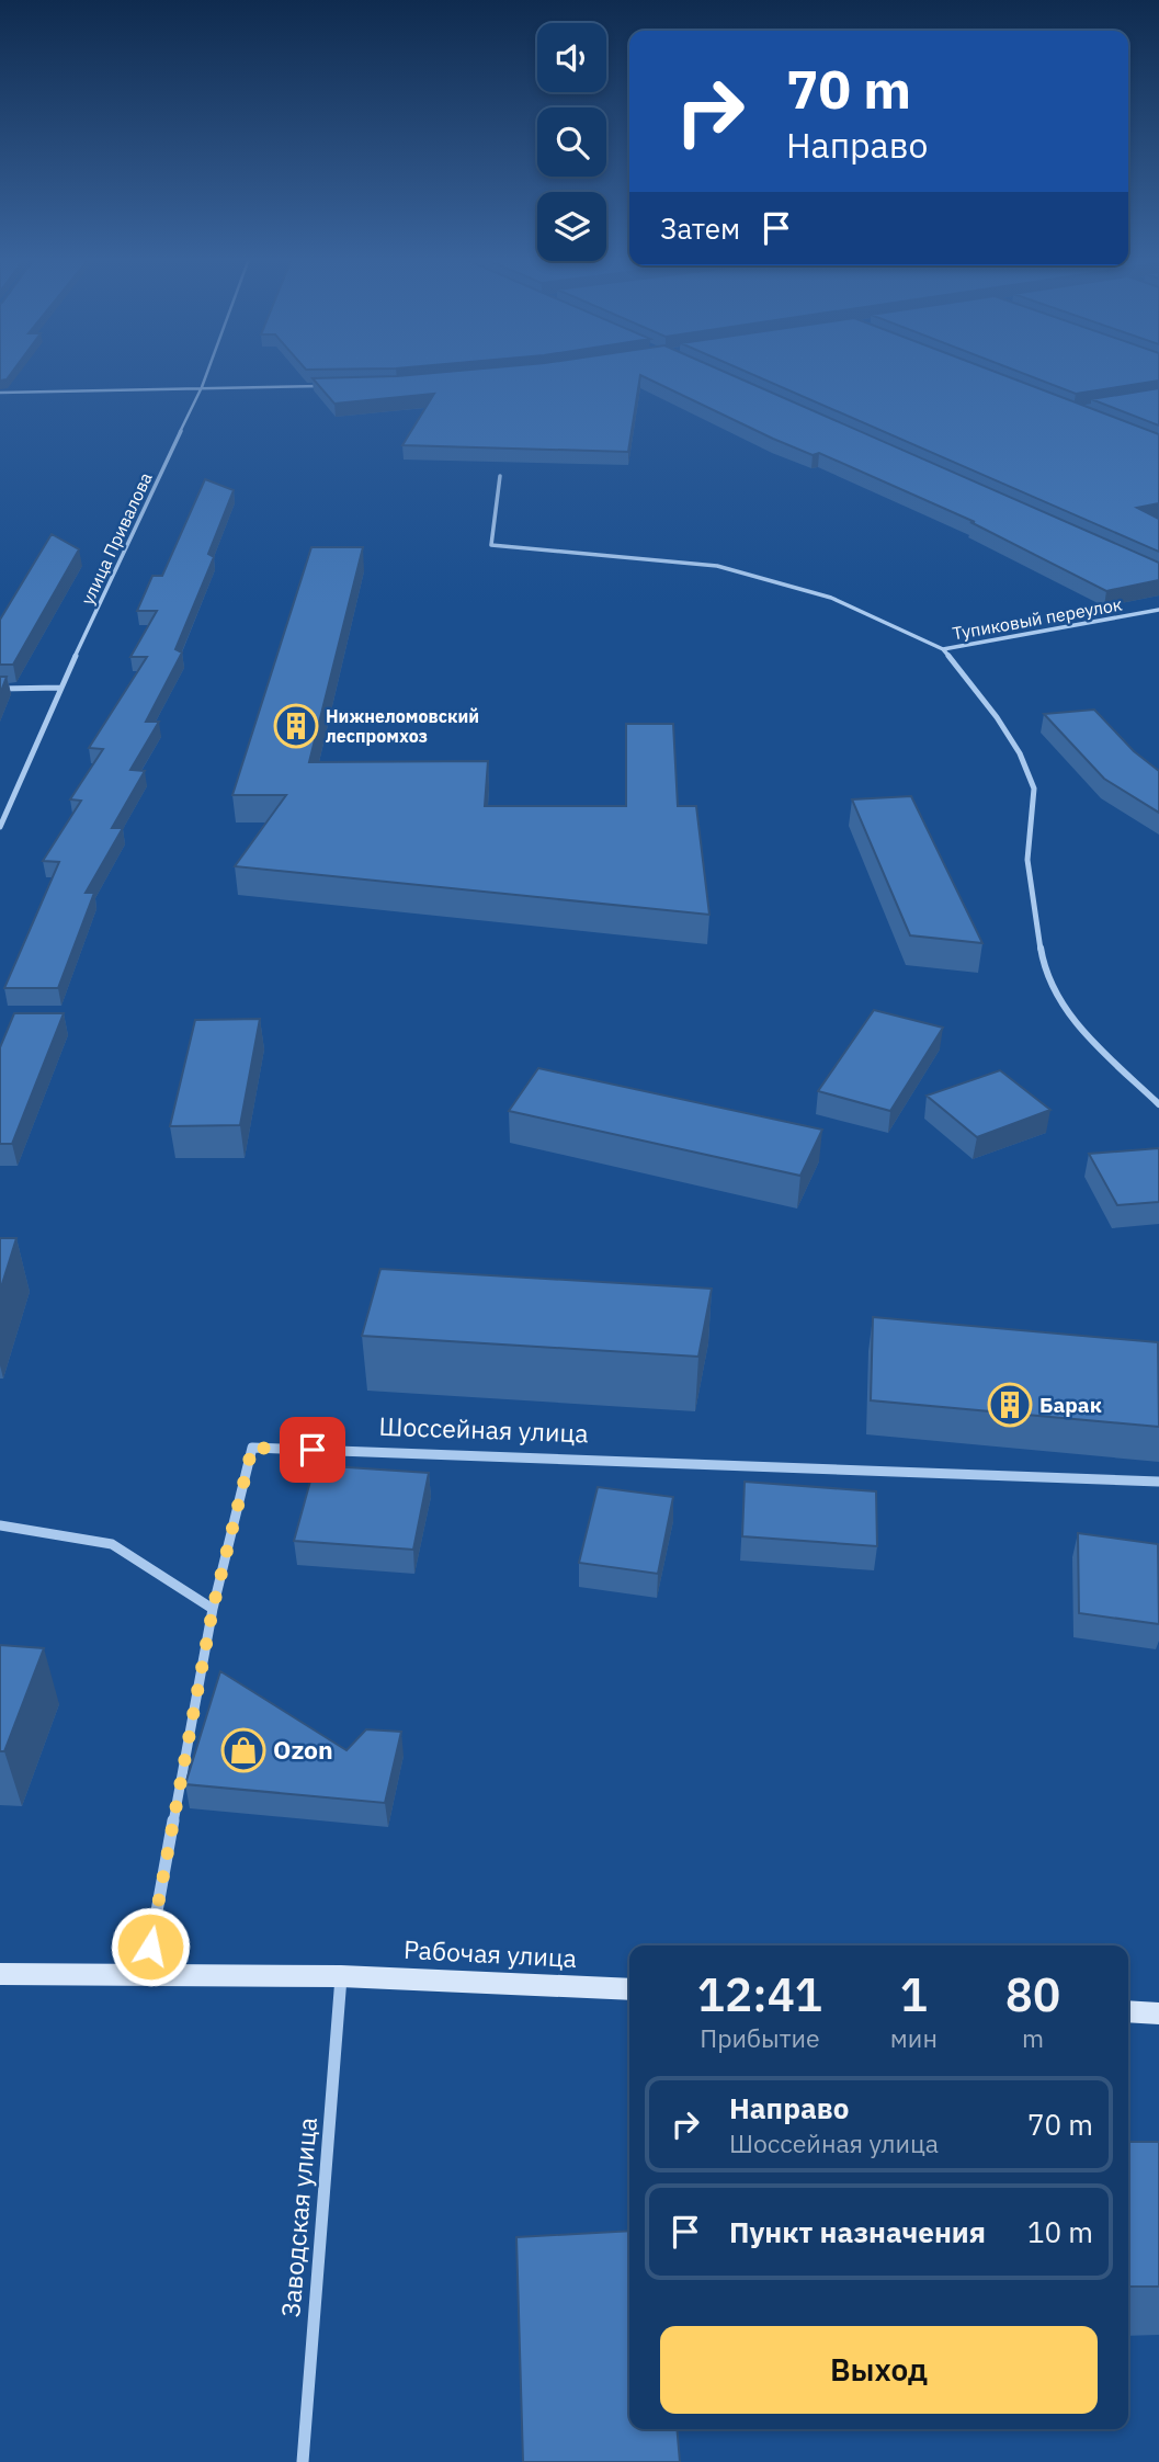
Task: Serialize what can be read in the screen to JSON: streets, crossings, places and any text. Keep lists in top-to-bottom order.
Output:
{
  "streets": {
    "main road": ["Рабочая улица"],
    "street": [
      "улица Привалова",
      "Тупиковый переулок",
      "Шоссейная улица",
      "Заводская улица"
    ]
  },
  "crossings": [
    ["Рабочая улица", "Заводская улица"]
  ],
  "places": {
    "building": ["Нижнеломовский леспромхоз", "Барак"],
    "shop": ["Ozon"]
  },
  "page": {
    "turn": ["70 m", "Направо"],
    "then": "Затем",
    "eta": [
      "12:41",
      "Прибытие",
      "1",
      "мин",
      "80",
      "m"
    ],
    "list": [
      {
        "name": "Направо",
        "note": "Шоссейная улица",
        "value": "70 m"
      },
      {
        "name": "Пункт назначения",
        "value": "10 m"
      }
    ],
    "buttons": "Выход"
  }
}
